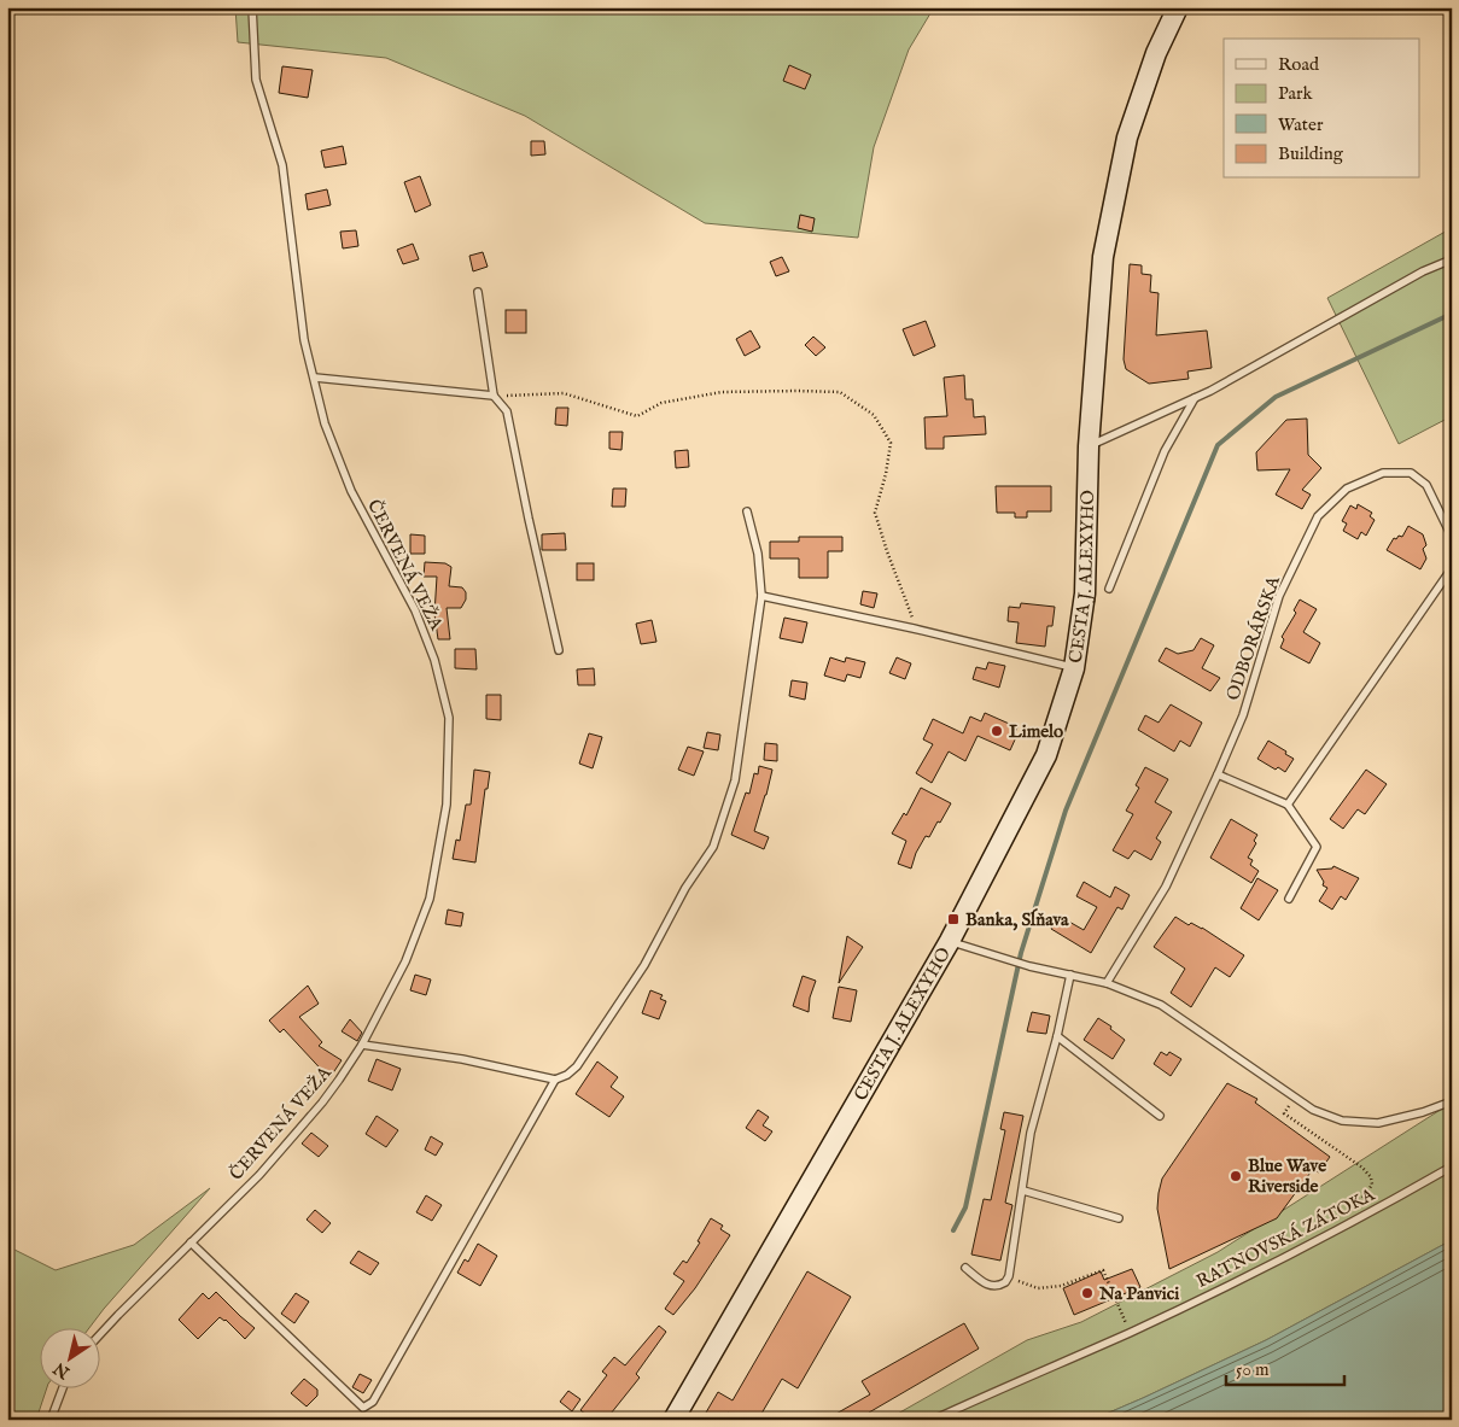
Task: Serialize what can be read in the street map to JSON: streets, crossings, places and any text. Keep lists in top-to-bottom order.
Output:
{
  "streets": {
    "main road": ["CESTA J. ALEXYHO"],
    "lane": ["ČERVENÁ VEŽA", "ODBORÁRSKA", "RATNOVSKÁ ZÁTOKA"]
  },
  "places": {
    "other": ["Limelo", "Blue Wave Riverside", "Na Panvici"],
    "transit": ["Banka, Sĺňava"]
  },
  "legend": [
    "Road",
    "Park",
    "Water",
    "Building"
  ],
  "scale_bar": "50 m",
  "north": "bottom left"
}
